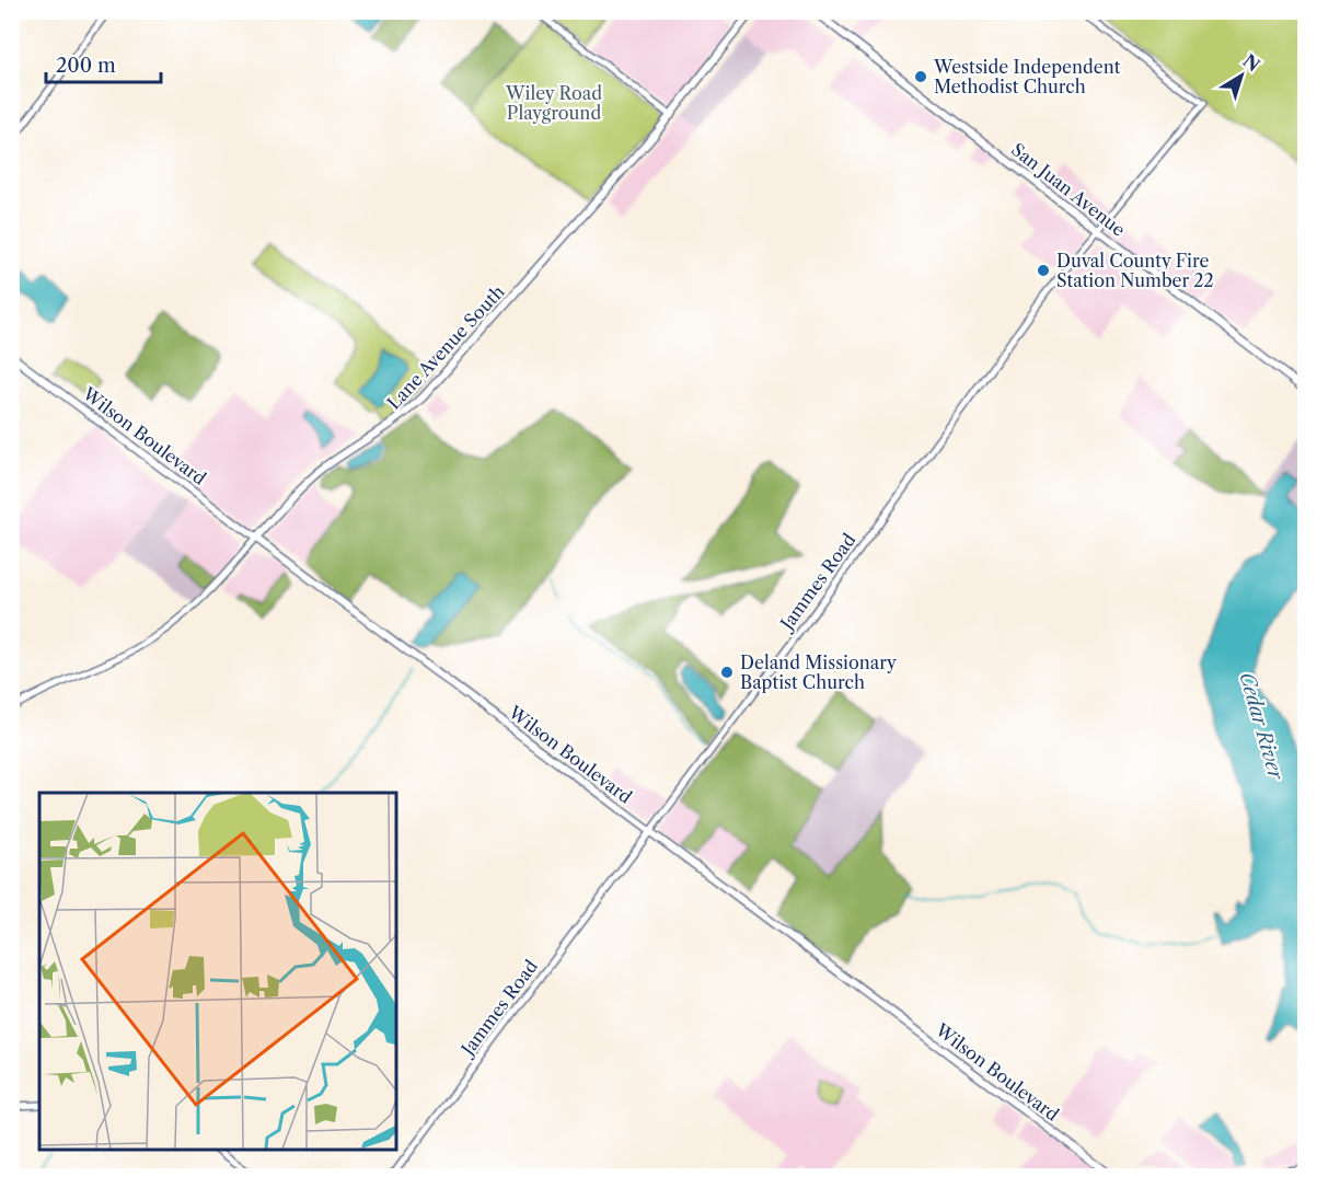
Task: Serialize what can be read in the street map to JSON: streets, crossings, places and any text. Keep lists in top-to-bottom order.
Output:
{
  "streets": {
    "main road": ["San Juan Avenue", "Lane Avenue South", "Wilson Boulevard"],
    "street": ["Jammes Road"]
  },
  "crossings": [
    ["San Juan Avenue", "Jammes Road"],
    ["Lane Avenue South", "Wilson Boulevard"],
    ["Wilson Boulevard", "Jammes Road"]
  ],
  "water": ["Cedar River"],
  "parks": ["Wiley Road Playground"],
  "places": ["Westside Independent Methodist Church", "Duval County Fire Station Number 22", "Deland Missionary Baptist Church"],
  "scale_bar": "200 m",
  "north": "top right"
}
